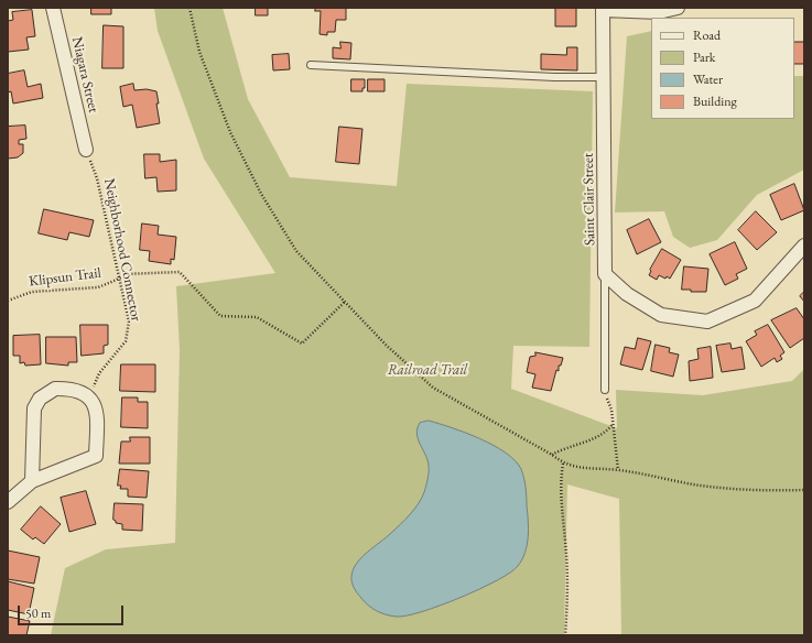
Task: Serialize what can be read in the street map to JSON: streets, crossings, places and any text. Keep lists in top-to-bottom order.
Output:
{
  "streets": {
    "street": ["Niagara Street", "Saint Clair Street"],
    "path": ["Neighborhood Connector", "Klipsun Trail"]
  },
  "crossings": [
    ["Niagara Street", "Neighborhood Connector"],
    ["Neighborhood Connector", "Klipsun Trail"]
  ],
  "parks": ["Railroad Trail"],
  "legend": [
    "Road",
    "Park",
    "Water",
    "Building"
  ],
  "scale_bar": "50 m"
}
